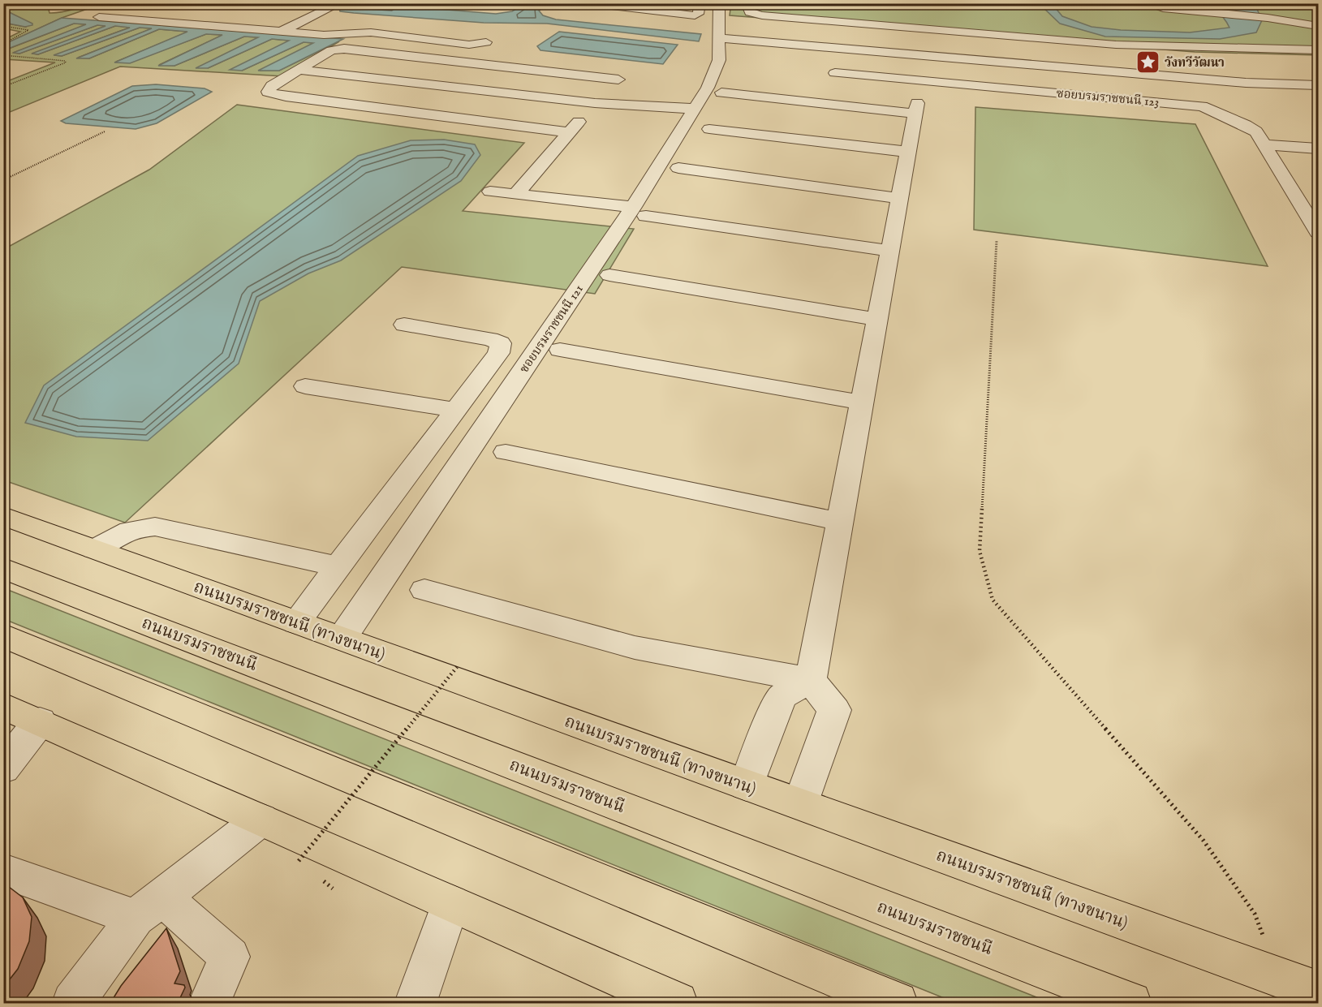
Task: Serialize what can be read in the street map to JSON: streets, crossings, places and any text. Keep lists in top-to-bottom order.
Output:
{
  "streets": {
    "main road": ["ถนนบรมราชชนนี (ทางขนาน)", "ถนนบรมราชชนนี"],
    "street": ["ซอยบรมราชชนนี 123", "ซอยบรมราชชนนี 121"]
  },
  "crossings": [
    ["ซอยบรมราชชนนี 121", "ถนนบรมราชชนนี (ทางขนาน)"]
  ],
  "places": {
    "place": ["วังทวีวัฒนา"]
  }
}
